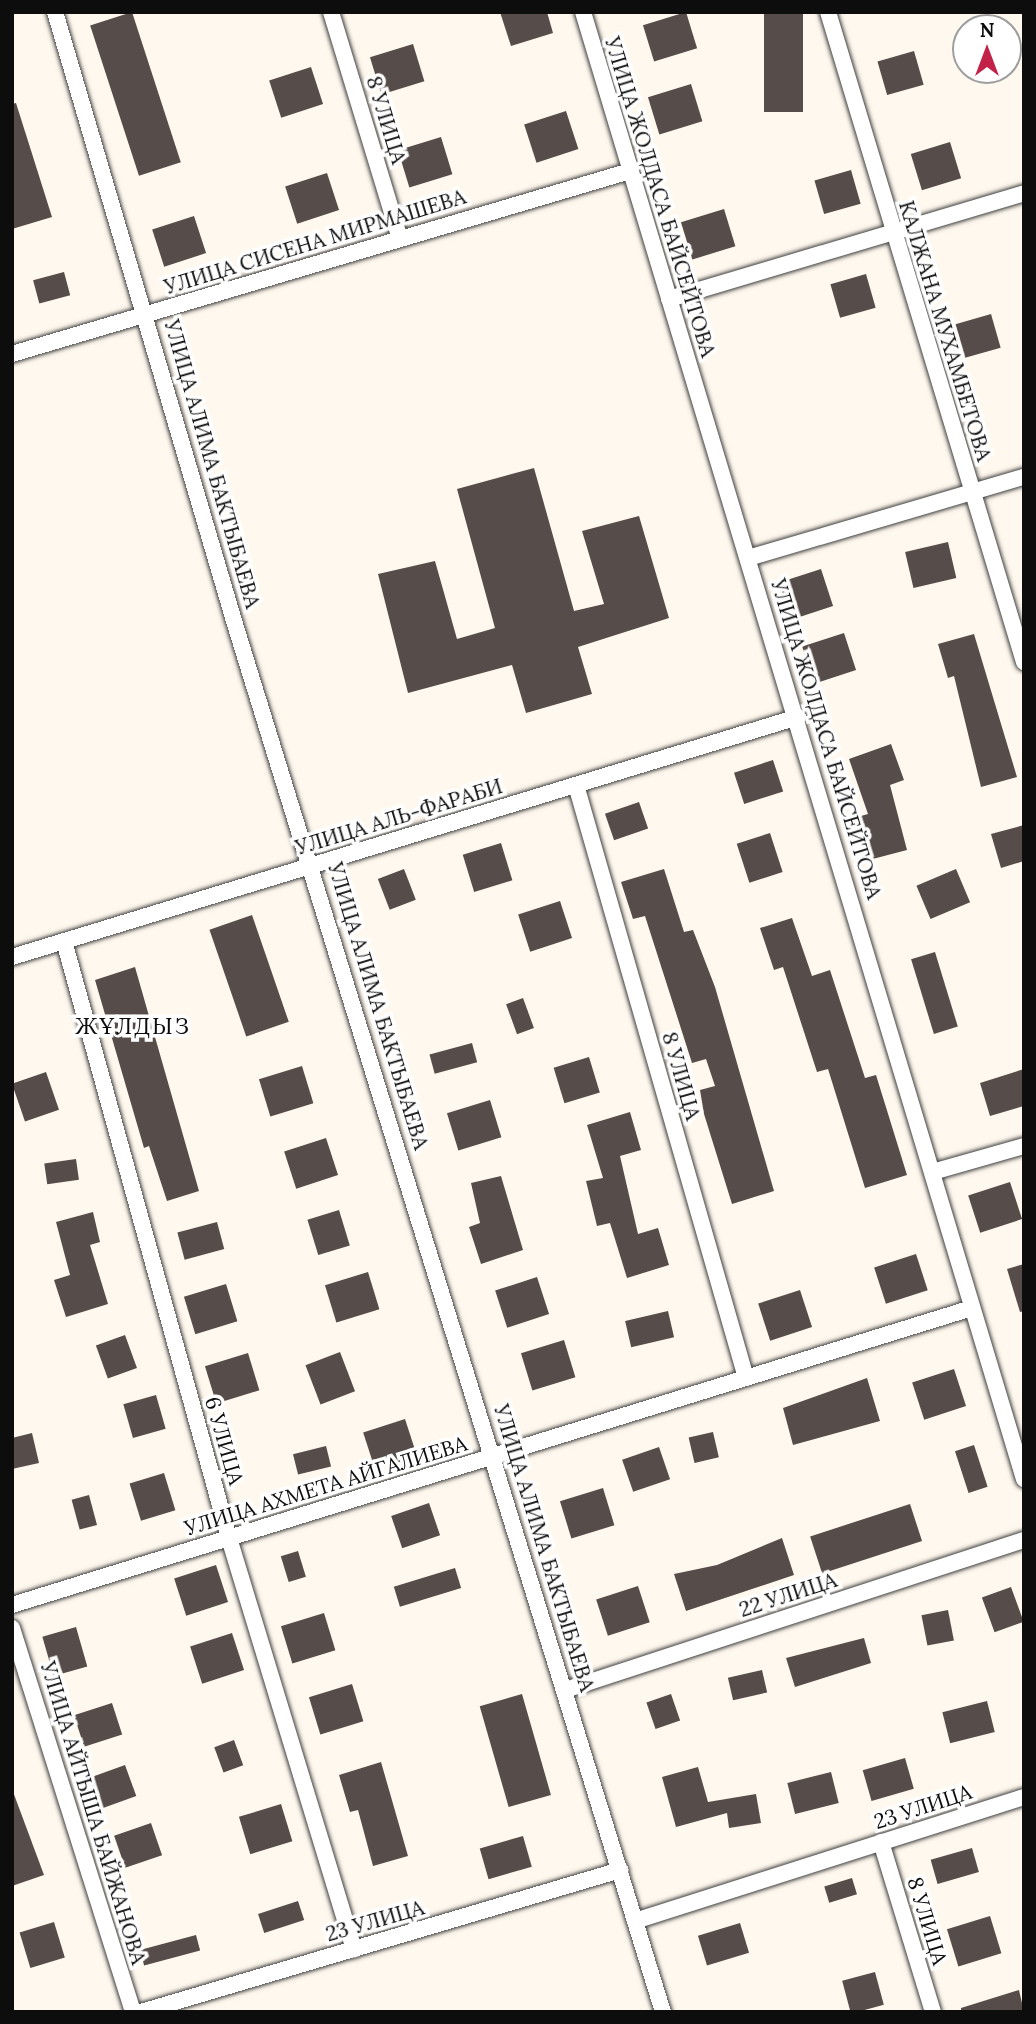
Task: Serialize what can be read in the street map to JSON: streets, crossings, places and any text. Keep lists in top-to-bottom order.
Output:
{
  "streets": {
    "street": [
      "8 УЛИЦА",
      "УЛИЦА ЖОЛДАСА БАЙСЕЙТОВА",
      "УЛИЦА СИСЕНА МИРМАШЕВА",
      "КАЛЖАНА МУХАМБЕТОВА",
      "УЛИЦА АЛИМА БАКТЫБАЕВА",
      "УЛИЦА АЛЬ-ФАРАБИ",
      "6 УЛИЦА",
      "УЛИЦА АХМЕТА АЙГАЛИЕВА",
      "22 УЛИЦА",
      "23 УЛИЦА",
      "УЛИЦА АЙТЫША БАЙЖАНОВА"
    ]
  },
  "crossings": [
    ["8 УЛИЦА", "УЛИЦА СИСЕНА МИРМАШЕВА"],
    ["8 УЛИЦА", "УЛИЦА АЛЬ-ФАРАБИ"],
    ["8 УЛИЦА", "УЛИЦА АХМЕТА АЙГАЛИЕВА"],
    ["8 УЛИЦА", "23 УЛИЦА"],
    ["УЛИЦА ЖОЛДАСА БАЙСЕЙТОВА", "УЛИЦА СИСЕНА МИРМАШЕВА"],
    ["УЛИЦА ЖОЛДАСА БАЙСЕЙТОВА", "УЛИЦА АЛЬ-ФАРАБИ"],
    ["УЛИЦА ЖОЛДАСА БАЙСЕЙТОВА", "УЛИЦА АХМЕТА АЙГАЛИЕВА"],
    ["УЛИЦА СИСЕНА МИРМАШЕВА", "УЛИЦА АЛИМА БАКТЫБАЕВА"],
    ["УЛИЦА АЛИМА БАКТЫБАЕВА", "УЛИЦА АЛЬ-ФАРАБИ"],
    ["УЛИЦА АЛИМА БАКТЫБАЕВА", "УЛИЦА АХМЕТА АЙГАЛИЕВА"],
    ["УЛИЦА АЛИМА БАКТЫБАЕВА", "22 УЛИЦА"],
    ["УЛИЦА АЛИМА БАКТЫБАЕВА", "23 УЛИЦА"],
    ["УЛИЦА АЛЬ-ФАРАБИ", "6 УЛИЦА"],
    ["6 УЛИЦА", "УЛИЦА АХМЕТА АЙГАЛИЕВА"],
    ["6 УЛИЦА", "23 УЛИЦА"]
  ],
  "districts": ["ЖҰЛДЫЗ"],
  "north": "top"
}
